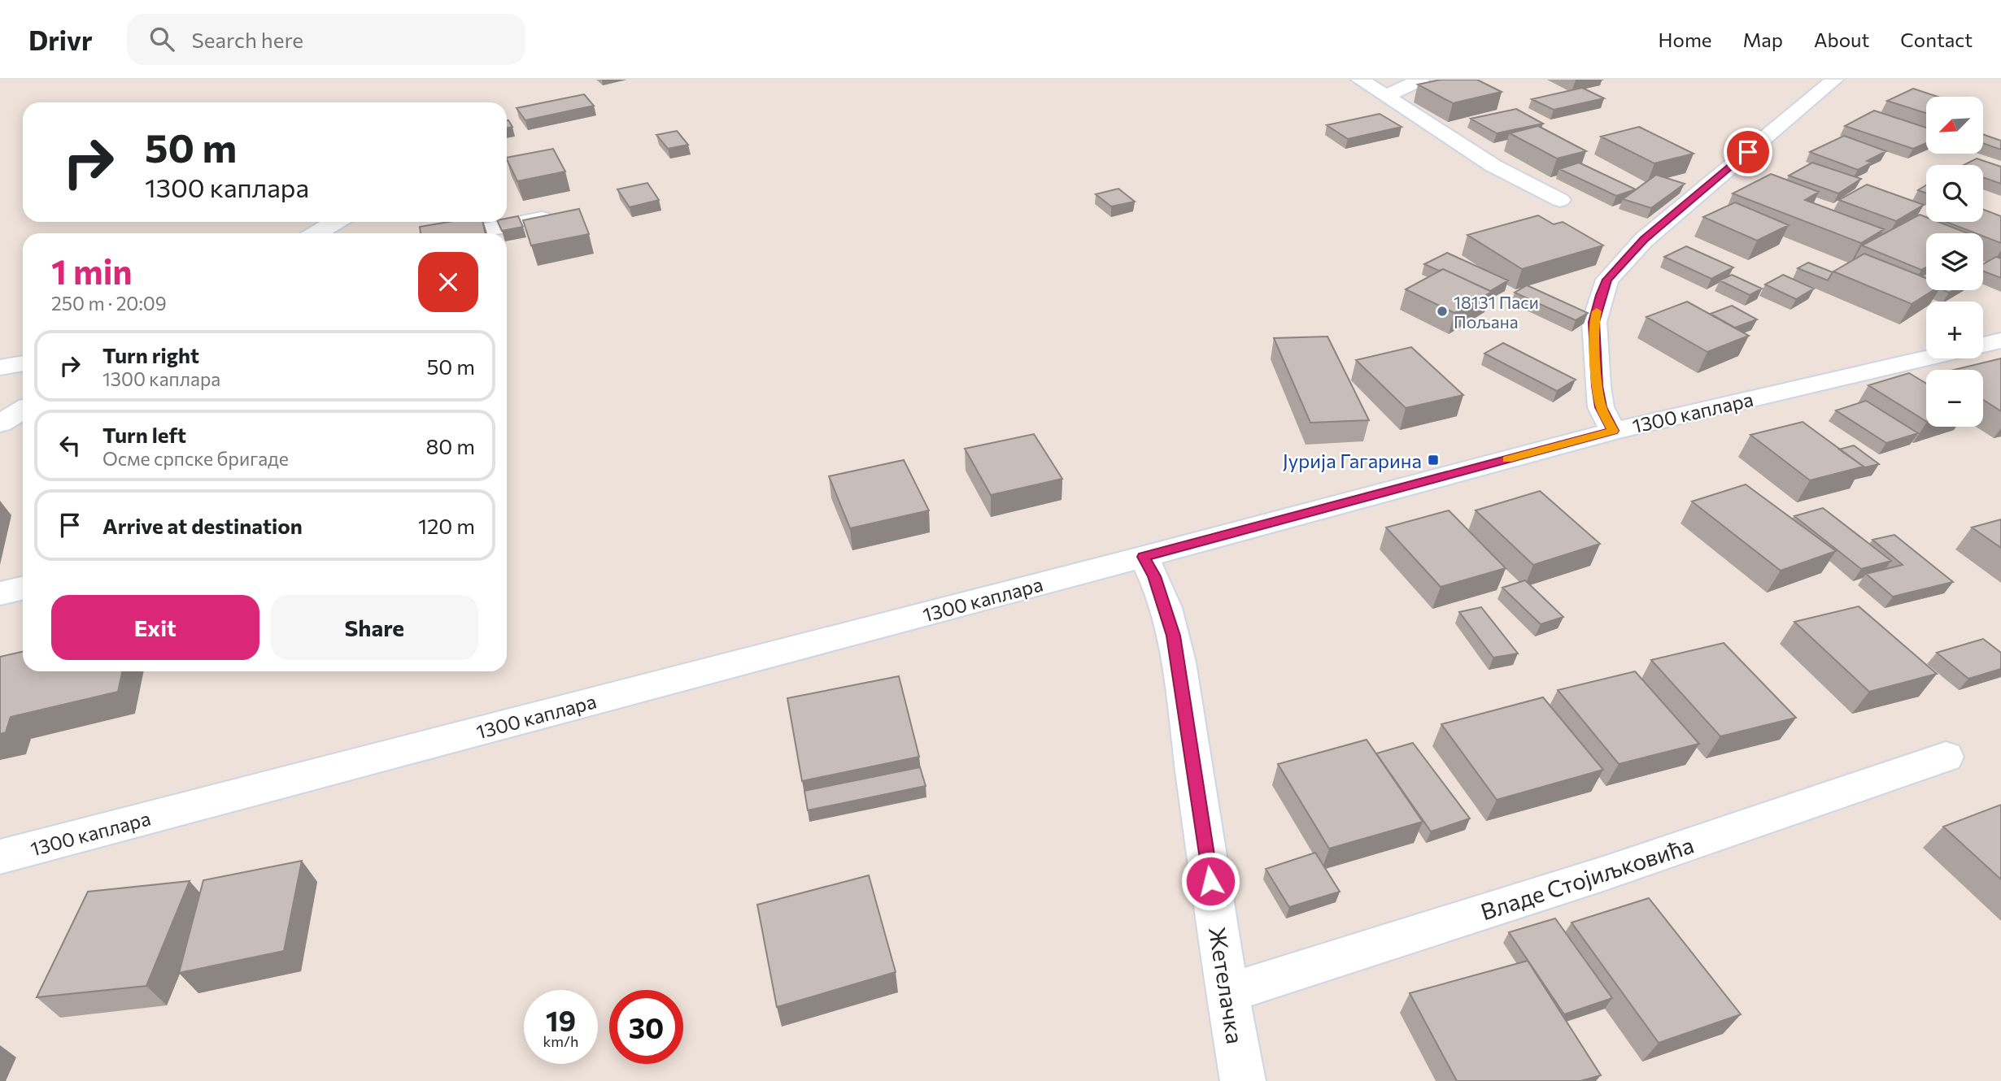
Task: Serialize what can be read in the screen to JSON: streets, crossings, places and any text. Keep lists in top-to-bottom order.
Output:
{
  "streets": {
    "street": ["1300 каплара", "Владе Стојиљковића", "Жетелачка"]
  },
  "crossings": [
    ["1300 каплара", "Жетелачка"],
    ["Владе Стојиљковића", "Жетелачка"]
  ],
  "places": {
    "other": ["18131 Паси Пољана"],
    "transit": ["Јурија Гагарина"]
  },
  "north": "bottom left",
  "page": {
    "header": "Drivr",
    "search": "Search here",
    "nav": [
      "Home",
      "Map",
      "About",
      "Contact"
    ],
    "map_buttons": ["+", "−"],
    "turn": ["50 m", "1300 каплара"],
    "heading": ["1 min", "250 m · 20:09"],
    "list": [
      {
        "name": "Turn right",
        "note": "1300 каплара",
        "value": "50 m"
      },
      {
        "name": "Turn left",
        "note": "Осме српске бригаде",
        "value": "80 m"
      },
      {
        "name": "Arrive at destination",
        "value": "120 m"
      }
    ],
    "buttons": ["Exit", "Share"],
    "speed": "19 km/h",
    "limit": "30"
  }
}
